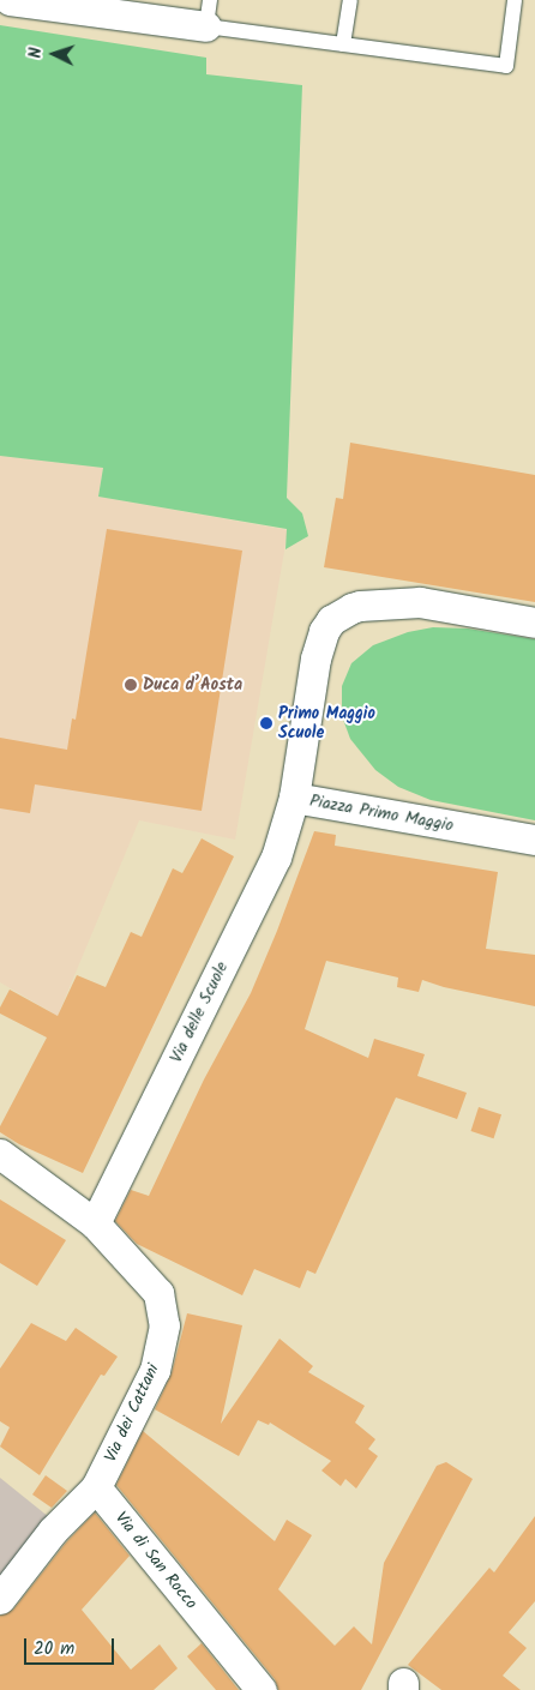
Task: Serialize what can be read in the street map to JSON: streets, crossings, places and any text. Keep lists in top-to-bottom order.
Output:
{
  "streets": {
    "street": [
      "Piazza Primo Maggio",
      "Via delle Scuole",
      "Via dei Cattani",
      "Via di San Rocco"
    ]
  },
  "crossings": [
    ["Piazza Primo Maggio", "Via delle Scuole"],
    ["Via delle Scuole", "Via dei Cattani"],
    ["Via dei Cattani", "Via di San Rocco"]
  ],
  "places": ["Duca d’Aosta", "Primo Maggio Scuole"],
  "scale_bar": "20 m",
  "north": "left"
}
